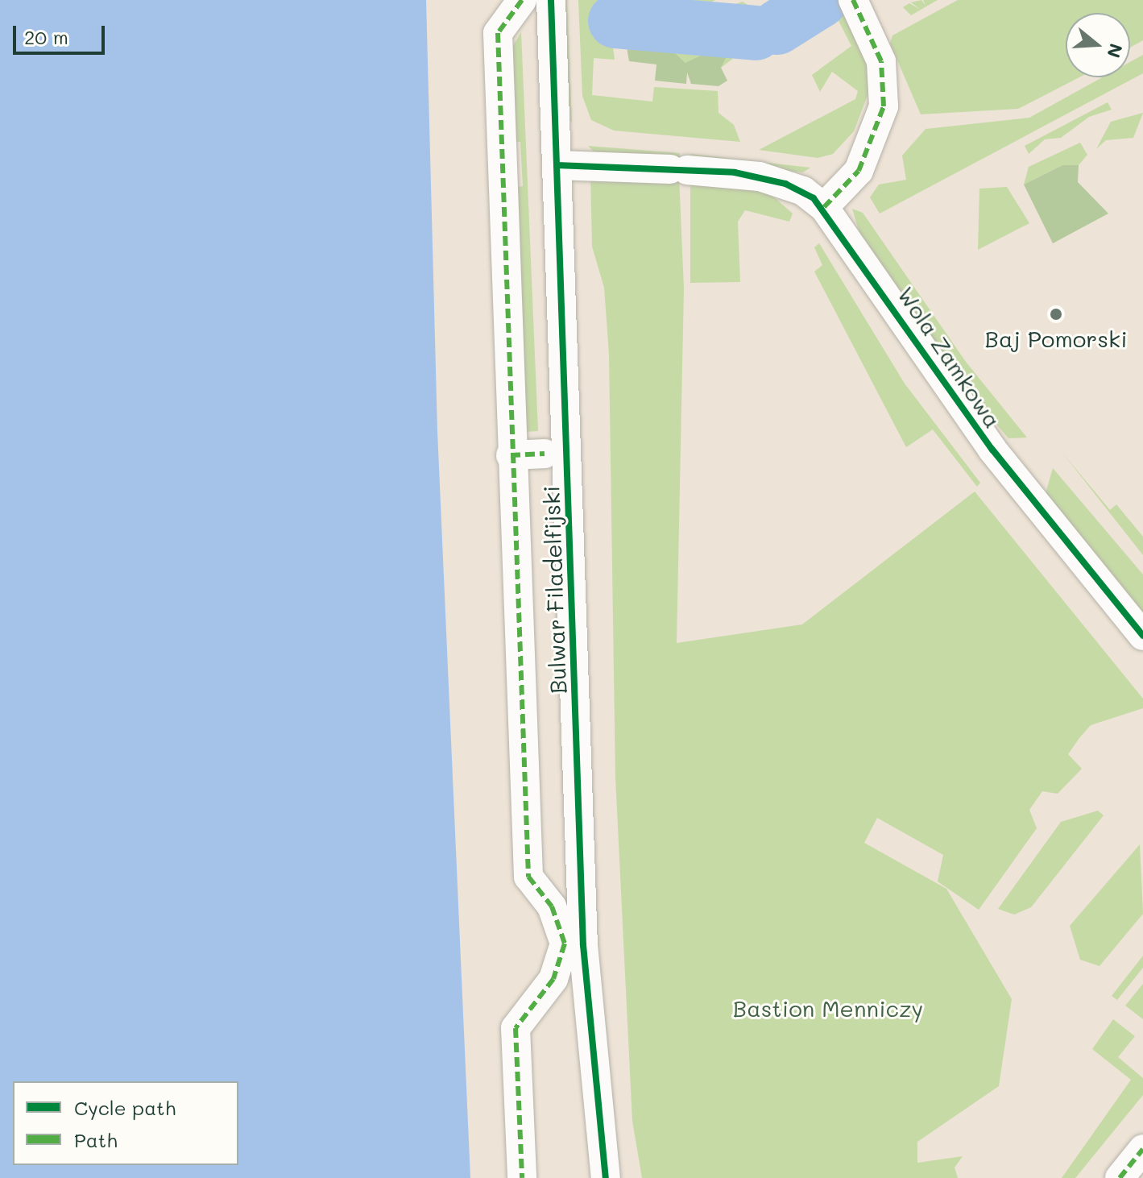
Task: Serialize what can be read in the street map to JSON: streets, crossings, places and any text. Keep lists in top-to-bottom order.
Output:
{
  "streets": {
    "street": ["Wola Zamkowa", "Bulwar Filadelfijski"]
  },
  "crossings": [
    ["Wola Zamkowa", "Bulwar Filadelfijski"]
  ],
  "parks": ["Bastion Menniczy"],
  "places": ["Baj Pomorski"],
  "legend": ["Cycle path", "Path"],
  "scale_bar": "20 m",
  "north": "right"
}
